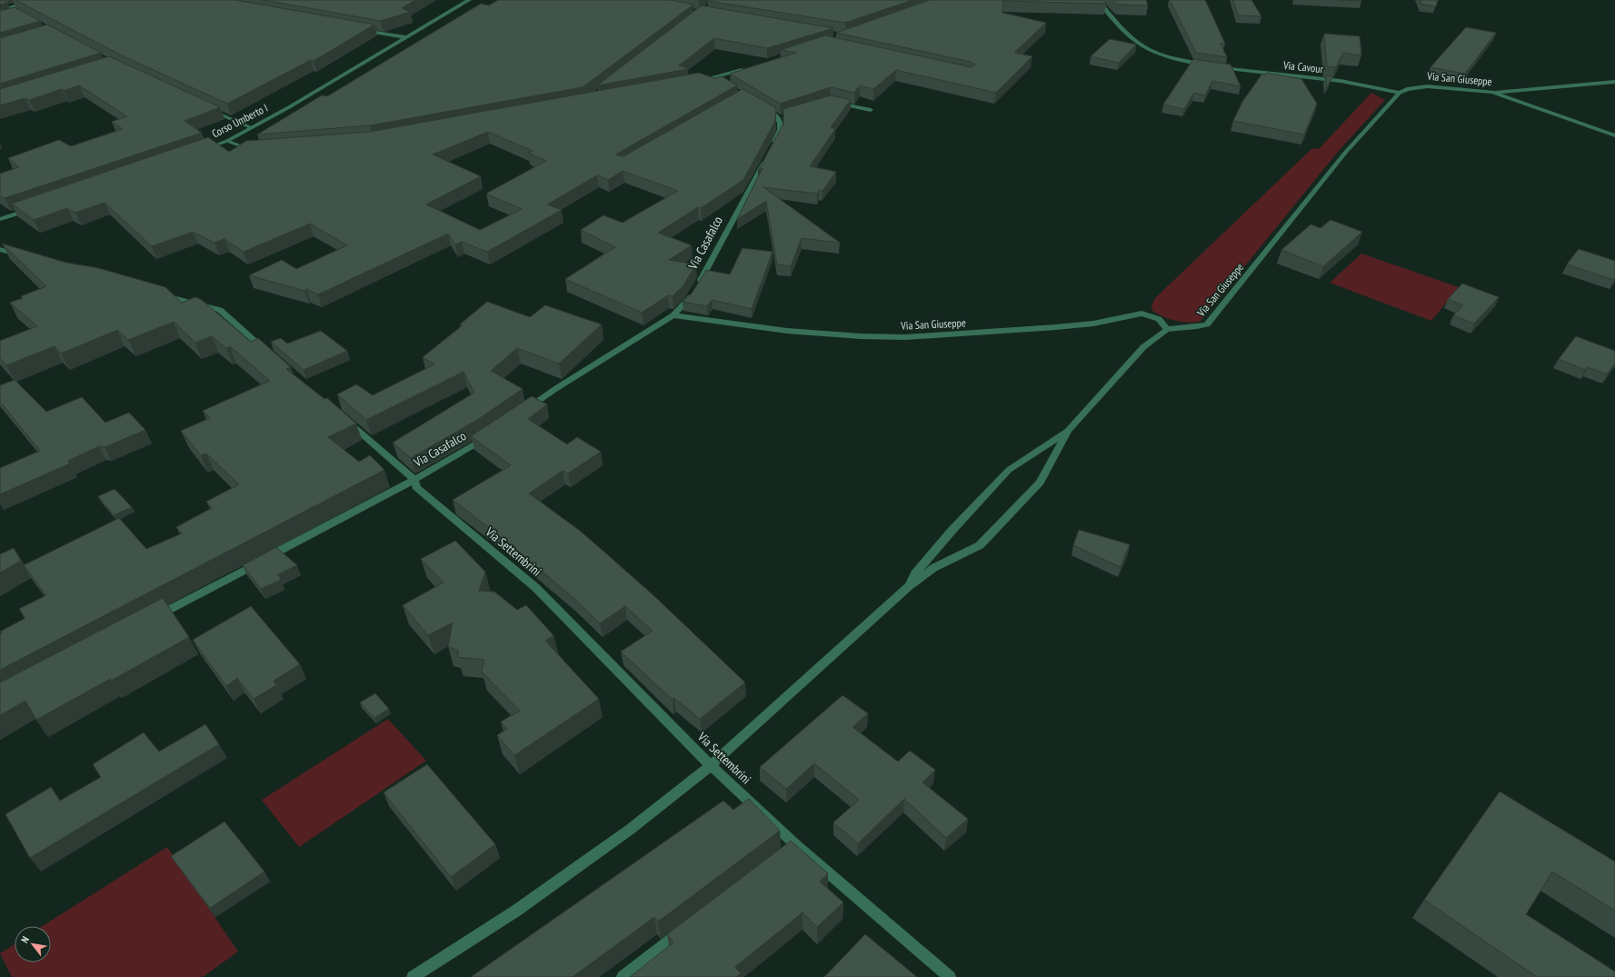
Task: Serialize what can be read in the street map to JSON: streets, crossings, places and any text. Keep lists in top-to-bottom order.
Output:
{
  "streets": {
    "street": [
      "Via Cavour",
      "Via San Giuseppe",
      "Corso Umberto I",
      "Via Casafalco",
      "Via Settembrini"
    ]
  },
  "crossings": [
    ["Via Cavour", "Via San Giuseppe"],
    ["Via San Giuseppe", "Via Casafalco"],
    ["Via Casafalco", "Via Settembrini"]
  ],
  "north": "top left"
}
